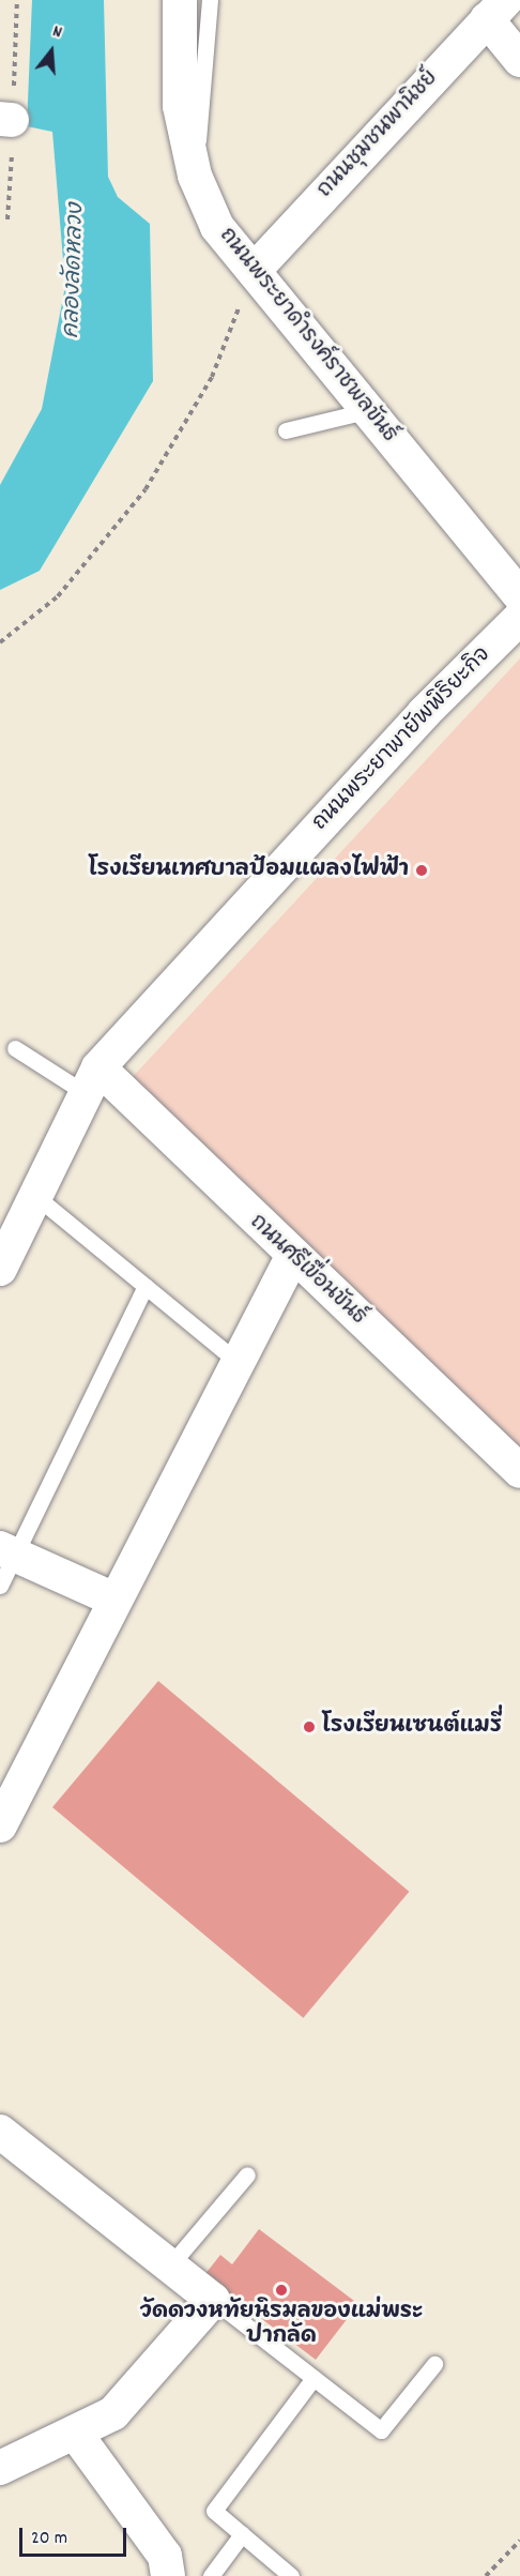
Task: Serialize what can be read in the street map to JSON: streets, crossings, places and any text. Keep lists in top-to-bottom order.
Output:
{
  "streets": {
    "street": [
      "ถนนชุมชนพานิชย์",
      "ถนนพระยาดำรงค์ราชพลขันธ์",
      "ถนนพระยาพายัพพิริยะกิจ",
      "ถนนศรีเขื่อนขันธ์"
    ]
  },
  "crossings": [
    ["ถนนชุมชนพานิชย์", "ถนนพระยาดำรงค์ราชพลขันธ์"],
    ["ถนนพระยาพายัพพิริยะกิจ", "ถนนศรีเขื่อนขันธ์"]
  ],
  "water": ["คลองลัดหลวง"],
  "places": ["โรงเรียนเทศบาลป้อมแผลงไฟฟ้า", "โรงเรียนเซนต์แมรี่", "วัดดวงหทัยนิรมลของแม่พระ ปากลัด"],
  "scale_bar": "20 m",
  "north": "top"
}
